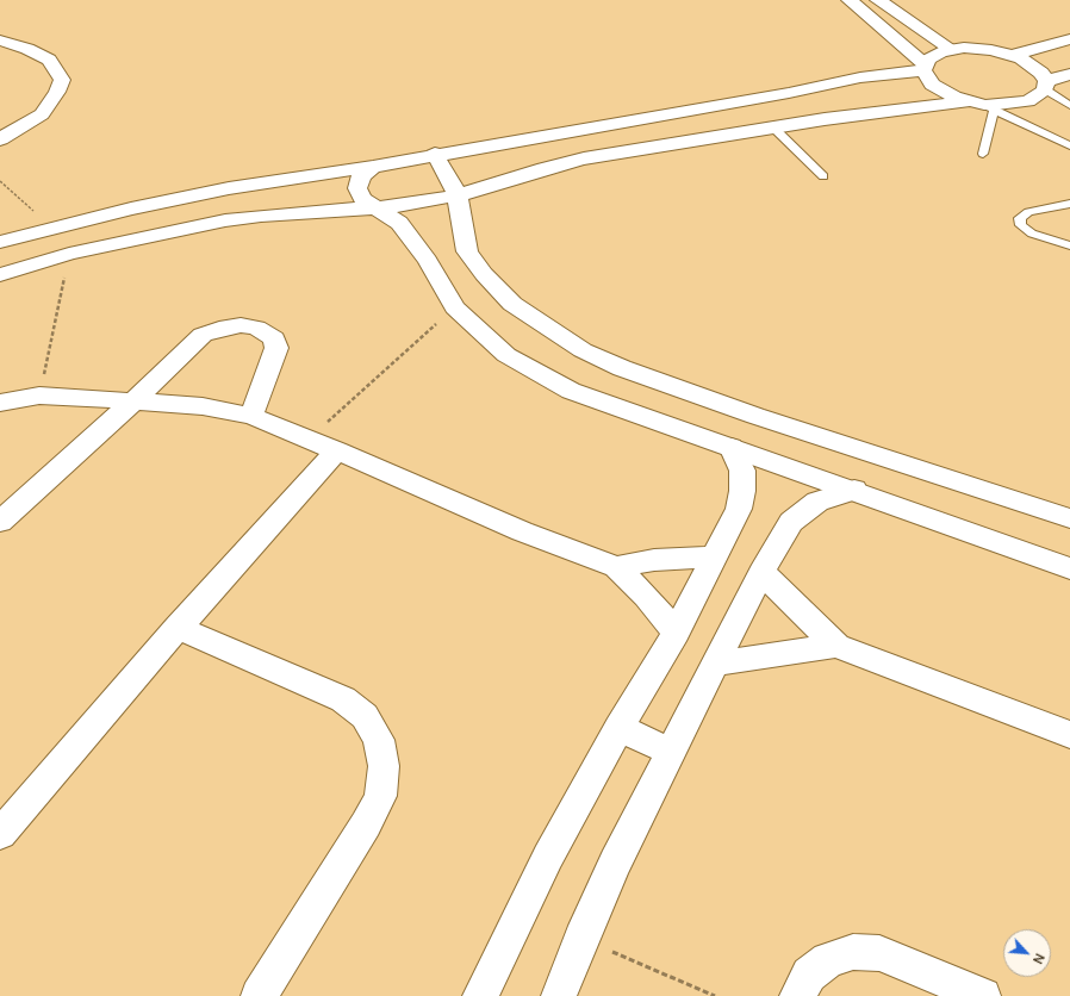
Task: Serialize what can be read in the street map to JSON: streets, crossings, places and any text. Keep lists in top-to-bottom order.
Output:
{
  "north": "bottom right"
}
